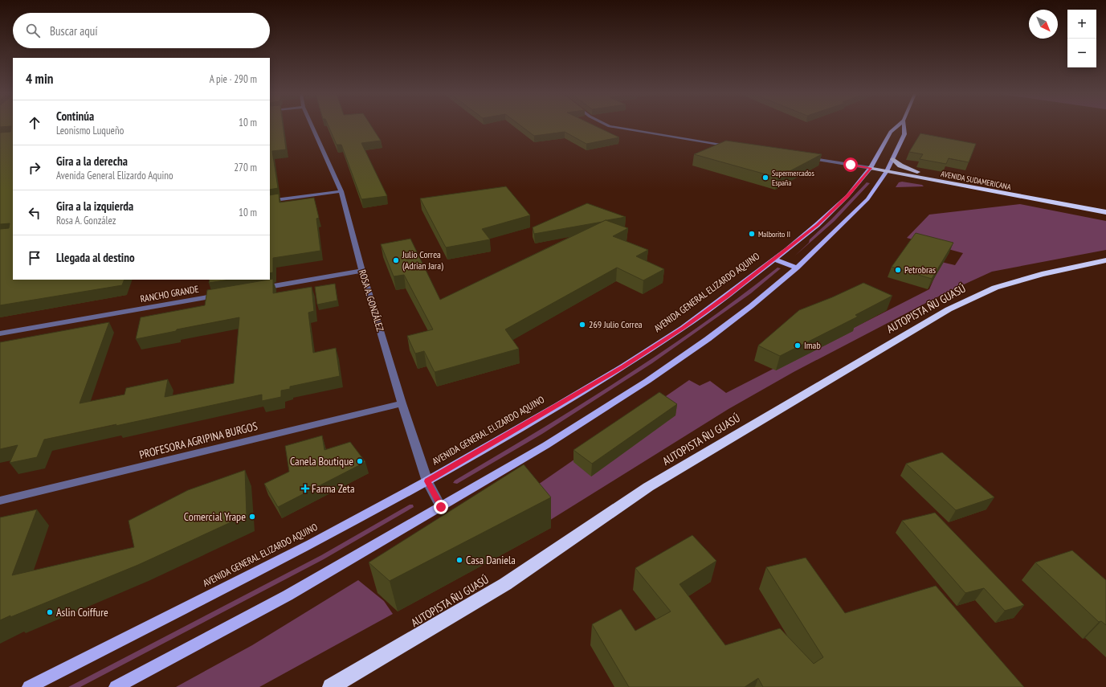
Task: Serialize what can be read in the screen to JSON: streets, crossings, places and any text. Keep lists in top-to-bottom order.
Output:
{
  "streets": {
    "highway": ["AVENIDA SUDAMERICANA", "AUTOPISTA ÑU GUASÚ"],
    "main road": ["AVENIDA GENERAL ELIZARDO AQUINO"],
    "street": ["RANCHO GRANDE", "ROSA A. GONZÁLEZ", "PROFESORA AGRIPINA BURGOS"]
  },
  "crossings": [
    ["AVENIDA SUDAMERICANA", "AVENIDA GENERAL ELIZARDO AQUINO"],
    ["AVENIDA GENERAL ELIZARDO AQUINO", "ROSA A. GONZÁLEZ"],
    ["ROSA A. GONZÁLEZ", "PROFESORA AGRIPINA BURGOS"]
  ],
  "places": {
    "other": [
      "Supermercados España",
      "Malborito II",
      "Julio Correa (Adrian Jara)",
      "Petrobras",
      "269 Julio Correa",
      "Imab",
      "Canela Boutique",
      "Comercial Yrape",
      "Casa Daniela",
      "Aslin Coiffure"
    ],
    "health": ["Farma Zeta"]
  },
  "north": "bottom right",
  "page": {
    "map_buttons": ["+", "−"],
    "search": "Buscar aquí",
    "heading": ["4 min", "A pie · 290 m"],
    "list": [
      ["Continúa", "Leonismo Luqueño", "10 m"],
      ["Gira a la derecha", "Avenida General Elizardo Aquino", "270 m"],
      ["Gira a la izquierda", "Rosa A. González", "10 m"],
      "Llegada al destino"
    ]
  }
}
